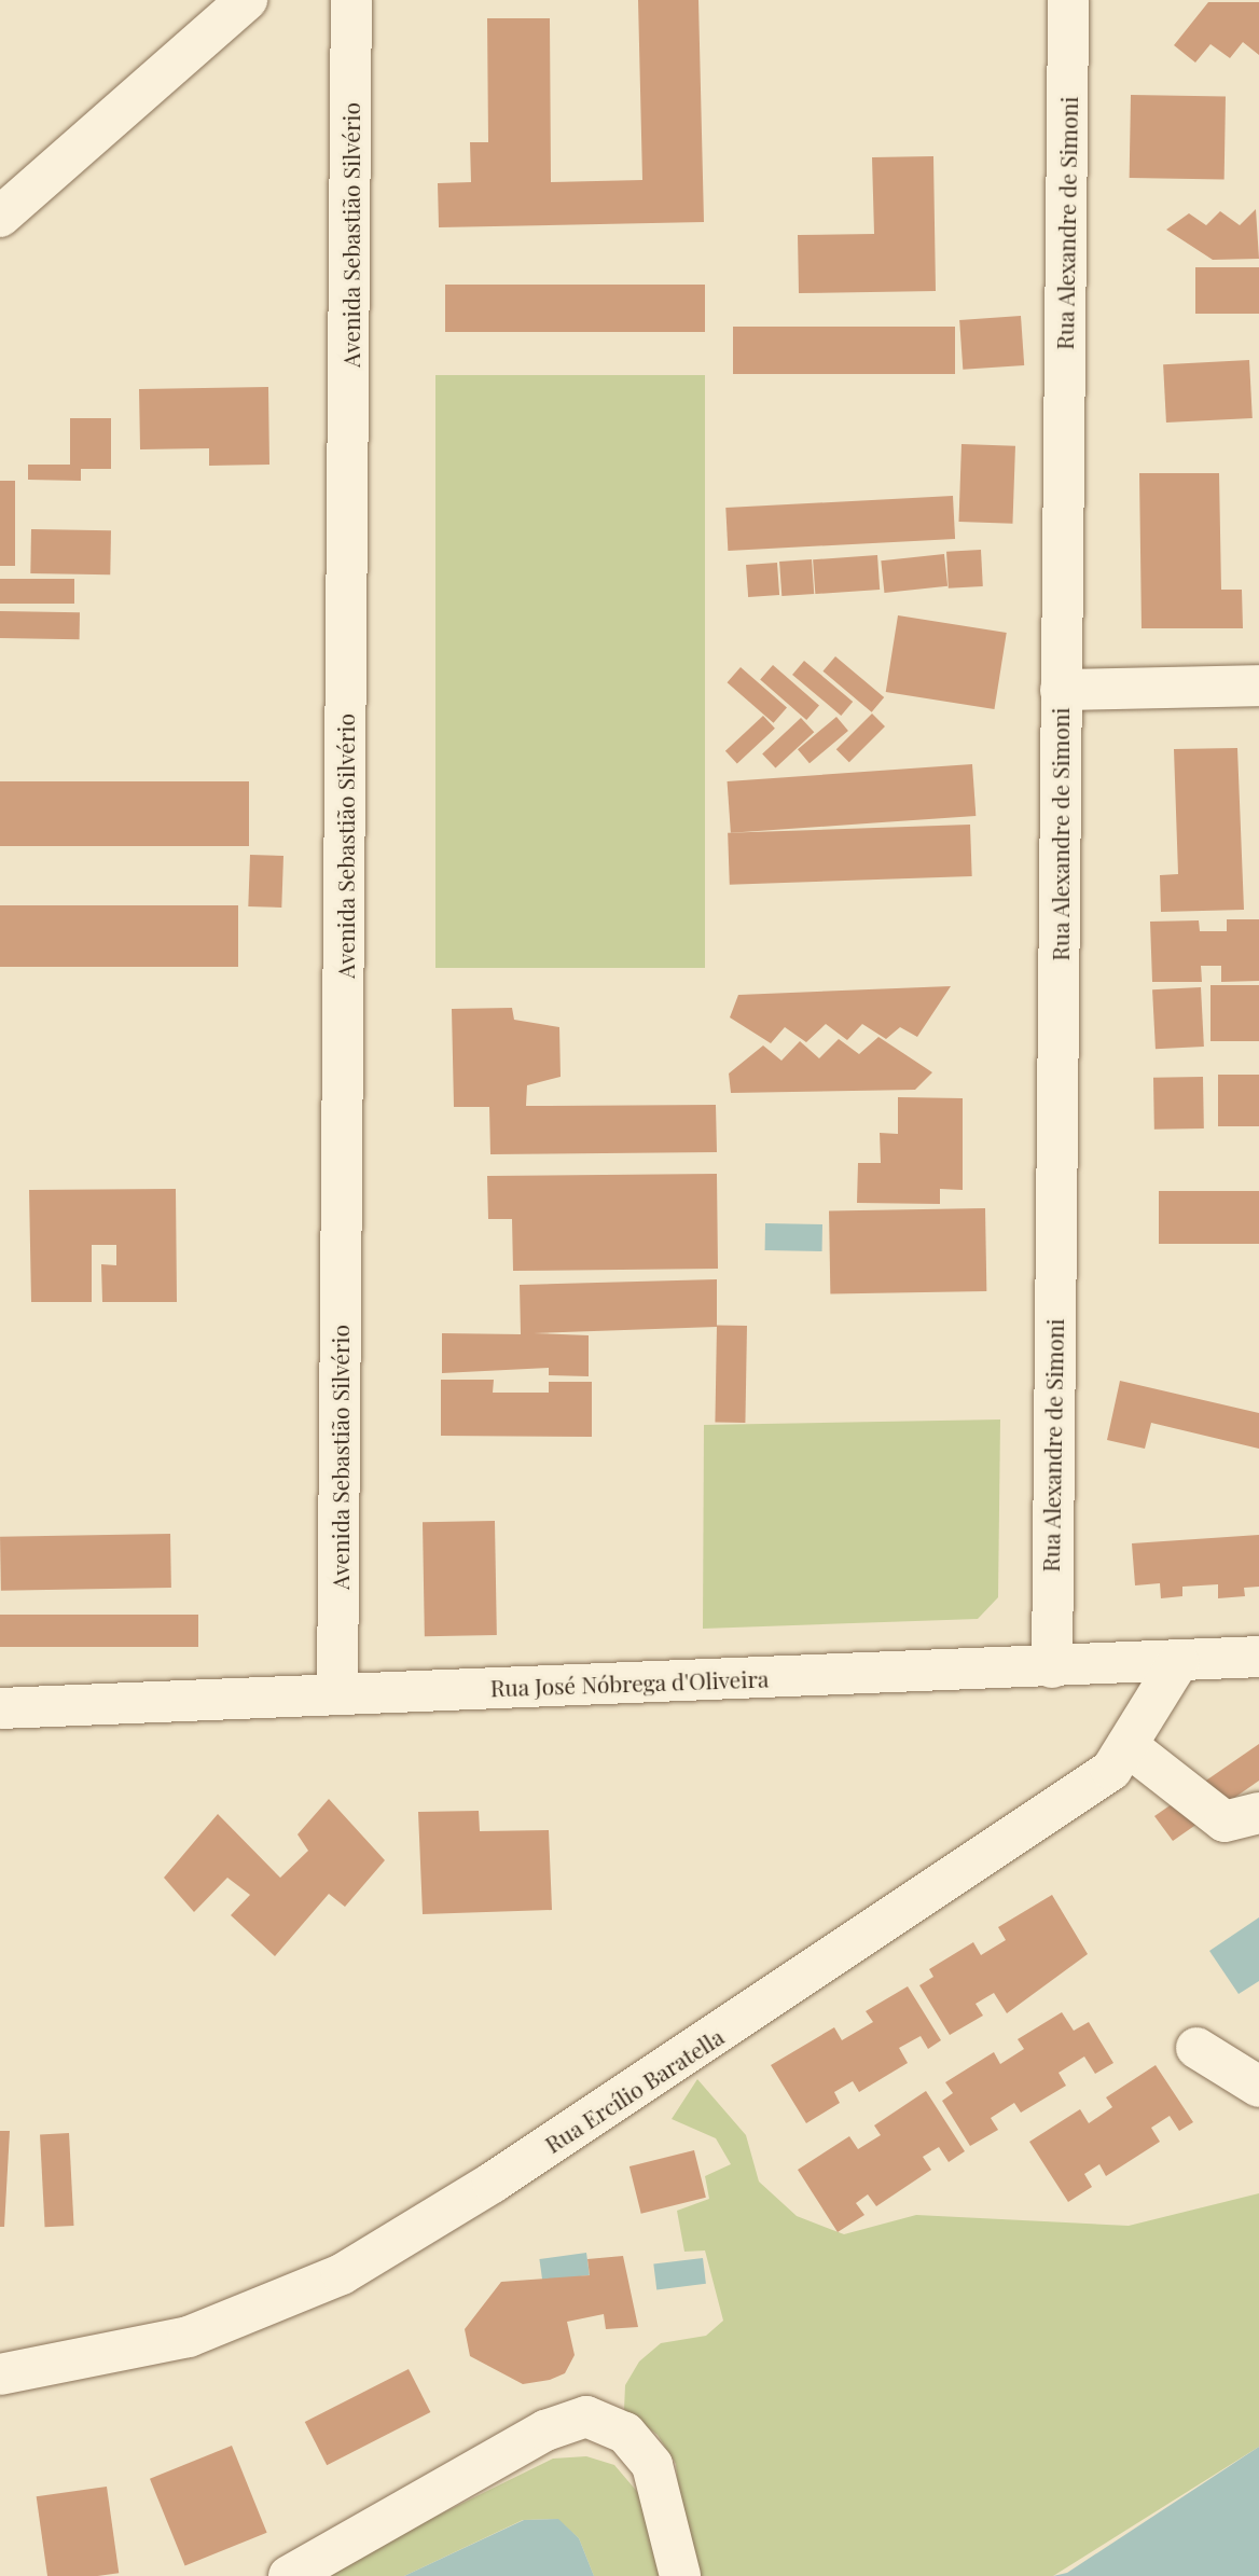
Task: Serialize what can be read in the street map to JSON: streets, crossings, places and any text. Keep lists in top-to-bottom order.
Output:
{
  "streets": {
    "street": [
      "Rua Alexandre de Simoni",
      "Avenida Sebastião Silvério",
      "Rua José Nóbrega d'Oliveira",
      "Rua Ercílio Baratella"
    ]
  },
  "crossings": [
    ["Rua Alexandre de Simoni", "Rua José Nóbrega d'Oliveira"],
    ["Avenida Sebastião Silvério", "Rua José Nóbrega d'Oliveira"],
    ["Rua José Nóbrega d'Oliveira", "Rua Ercílio Baratella"]
  ]
}
